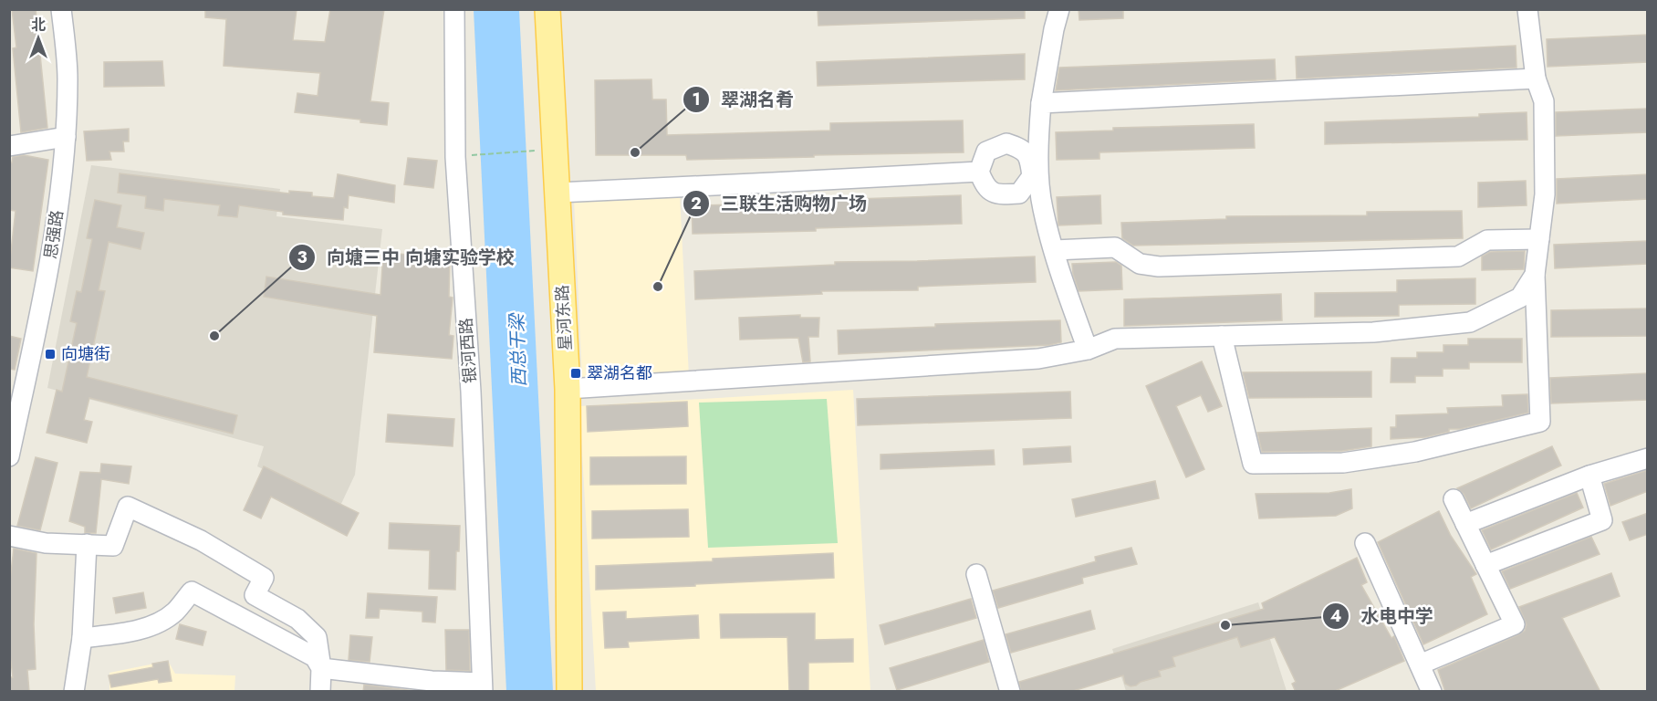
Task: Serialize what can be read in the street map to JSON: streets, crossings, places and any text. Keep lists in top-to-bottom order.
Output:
{
  "streets": {
    "main road": ["星河东路"],
    "street": ["思强路", "银河西路"]
  },
  "water": ["西总干梁"],
  "places": {
    "other": [
      "翠湖名肴",
      "三联生活购物广场",
      "向塘三中 向塘实验学校",
      "水电中学"
    ],
    "transit": ["向塘街", "翠湖名都"]
  },
  "north": "top"
}
